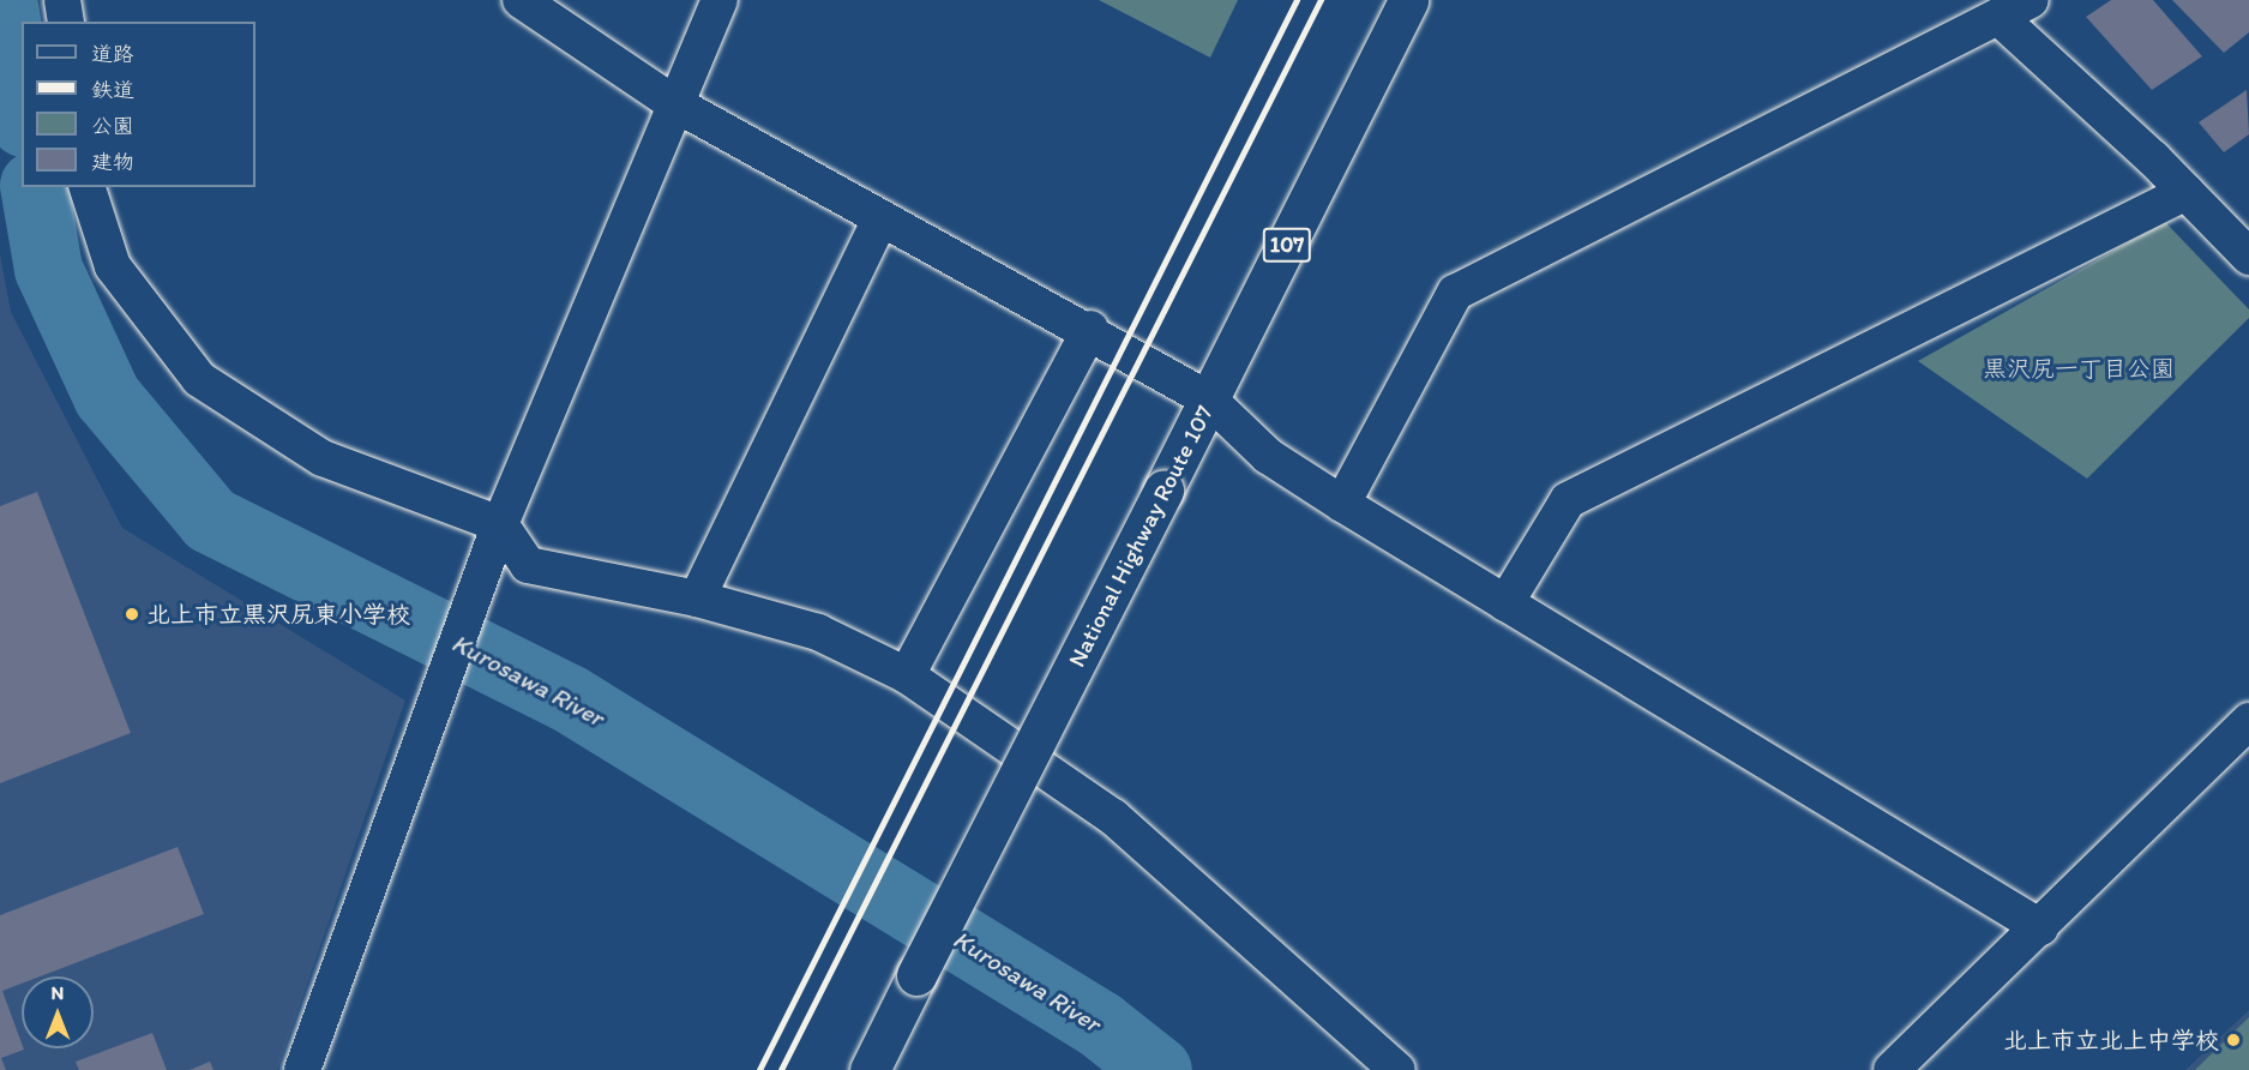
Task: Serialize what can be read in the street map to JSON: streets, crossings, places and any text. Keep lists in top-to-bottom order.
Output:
{
  "streets": {
    "highway": ["107", "National Highway Route 107"]
  },
  "water": ["Kurosawa River"],
  "parks": ["黒沢尻一丁目公園"],
  "places": ["北上市立黒沢尻東小学校", "北上市立北上中学校"],
  "legend": [
    "道路",
    "鉄道",
    "公園",
    "建物"
  ],
  "north": "top"
}
